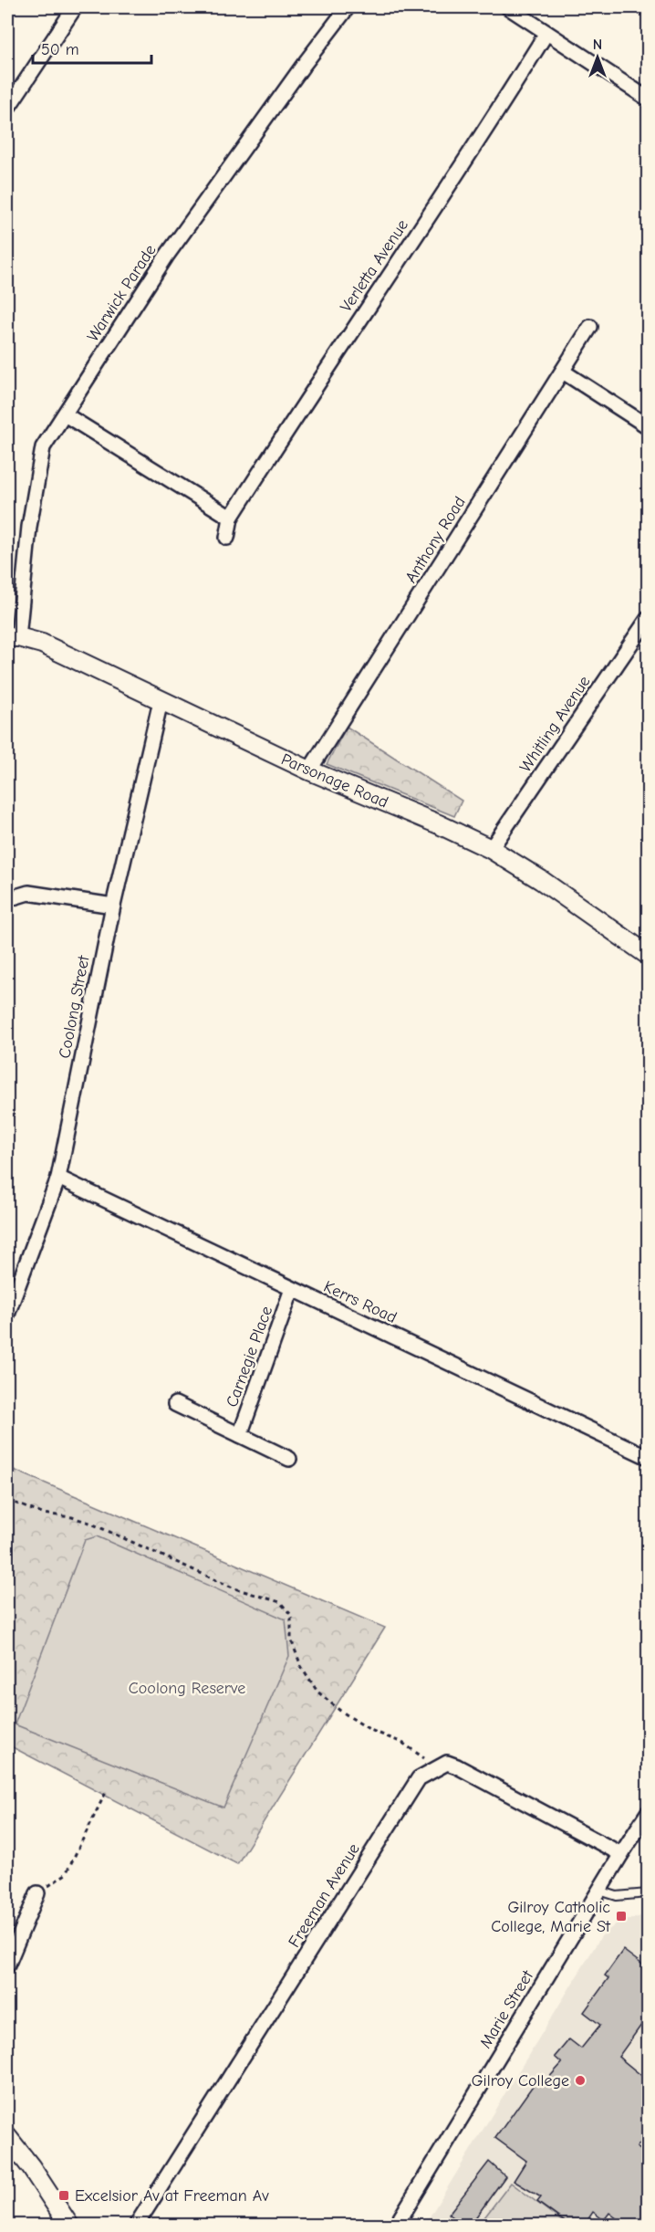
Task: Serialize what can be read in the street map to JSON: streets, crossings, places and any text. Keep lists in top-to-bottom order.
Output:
{
  "streets": {
    "street": [
      "Verletta Avenue",
      "Warwick Parade",
      "Anthony Road",
      "Whitling Avenue",
      "Parsonage Road",
      "Coolong Street",
      "Kerrs Road",
      "Carnegie Place",
      "Freeman Avenue",
      "Marie Street"
    ]
  },
  "crossings": [
    ["Warwick Parade", "Parsonage Road"],
    ["Anthony Road", "Parsonage Road"],
    ["Whitling Avenue", "Parsonage Road"],
    ["Parsonage Road", "Coolong Street"],
    ["Coolong Street", "Kerrs Road"],
    ["Kerrs Road", "Carnegie Place"]
  ],
  "parks": ["Coolong Reserve"],
  "places": {
    "transit": ["Gilroy Catholic College, Marie St", "Excelsior Av at Freeman Av"],
    "other": ["Gilroy College"]
  },
  "scale_bar": "50 m",
  "north": "top"
}
